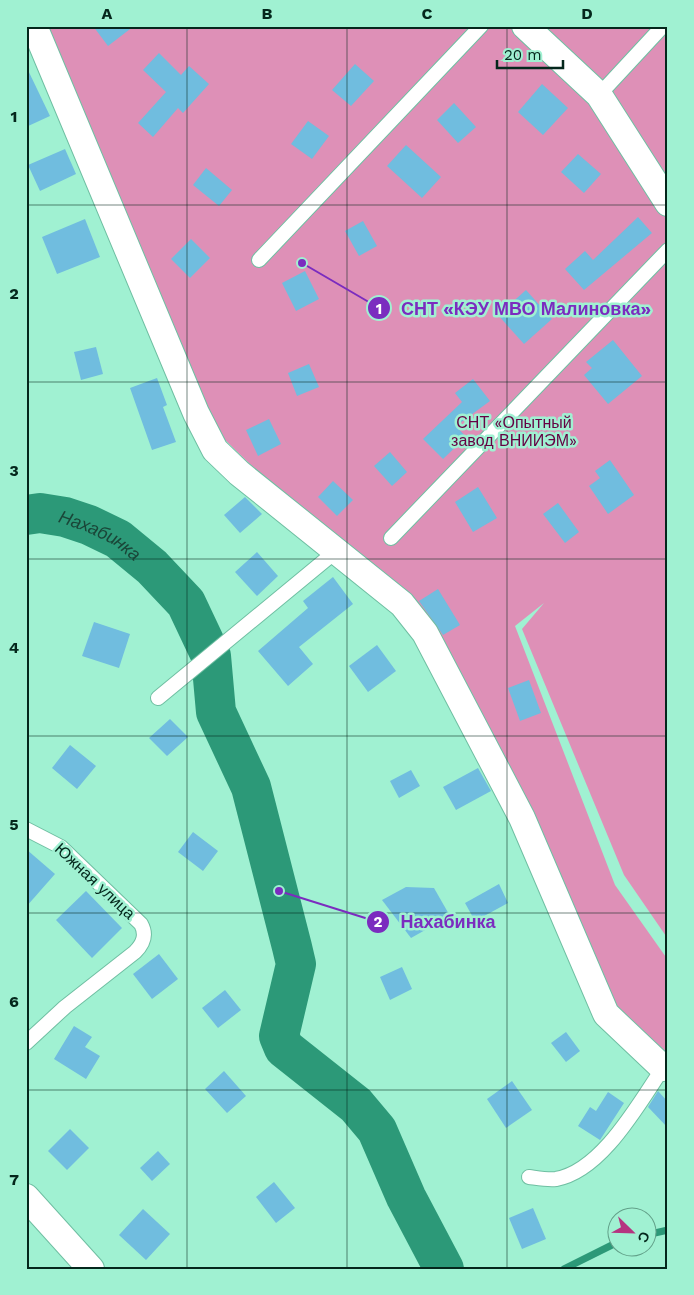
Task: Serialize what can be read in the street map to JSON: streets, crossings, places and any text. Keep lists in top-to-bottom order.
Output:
{
  "streets": {
    "lane": ["Южная улица"]
  },
  "water": ["Нахабинка"],
  "parks": ["СНТ «Опытный завод ВНИИЭМ»"],
  "places": ["СНТ «КЭУ МВО Малиновка»", "Нахабинка"],
  "scale_bar": "20 m",
  "north": "bottom right",
  "grid": {
    "columns": [
      "A",
      "B",
      "C",
      "D"
    ],
    "rows": [
      "1",
      "2",
      "3",
      "4",
      "5",
      "6",
      "7"
    ]
  }
}
